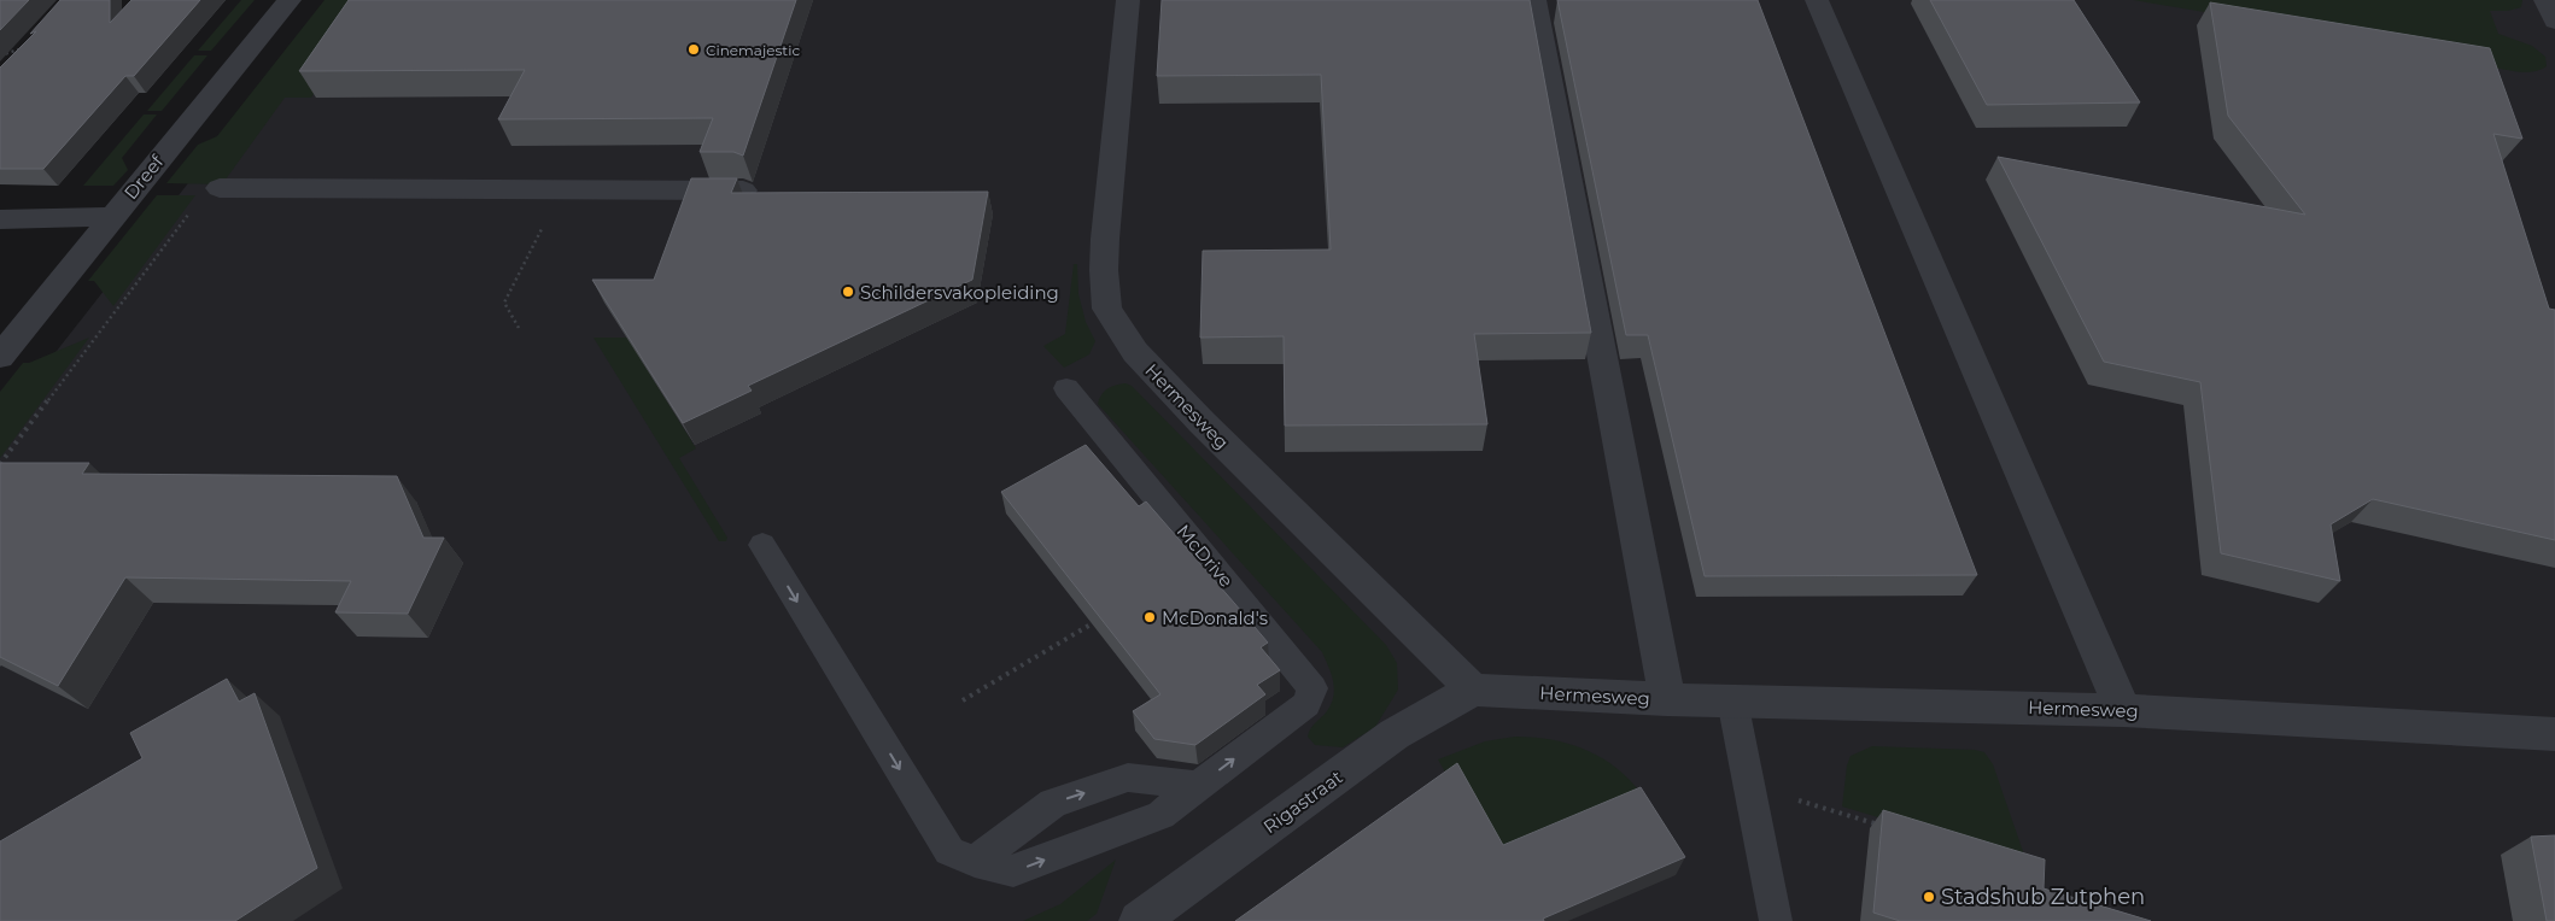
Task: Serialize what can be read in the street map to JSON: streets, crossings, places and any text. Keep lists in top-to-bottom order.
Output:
{
  "streets": {
    "street": ["Dreef", "Hermesweg", "Rigastraat"],
    "lane": ["McDrive"]
  },
  "crossings": [
    ["Hermesweg", "Rigastraat"]
  ],
  "places": [
    "Cinemajestic",
    "Schildersvakopleiding",
    "McDonald's",
    "Stadshub Zutphen"
  ]
}
